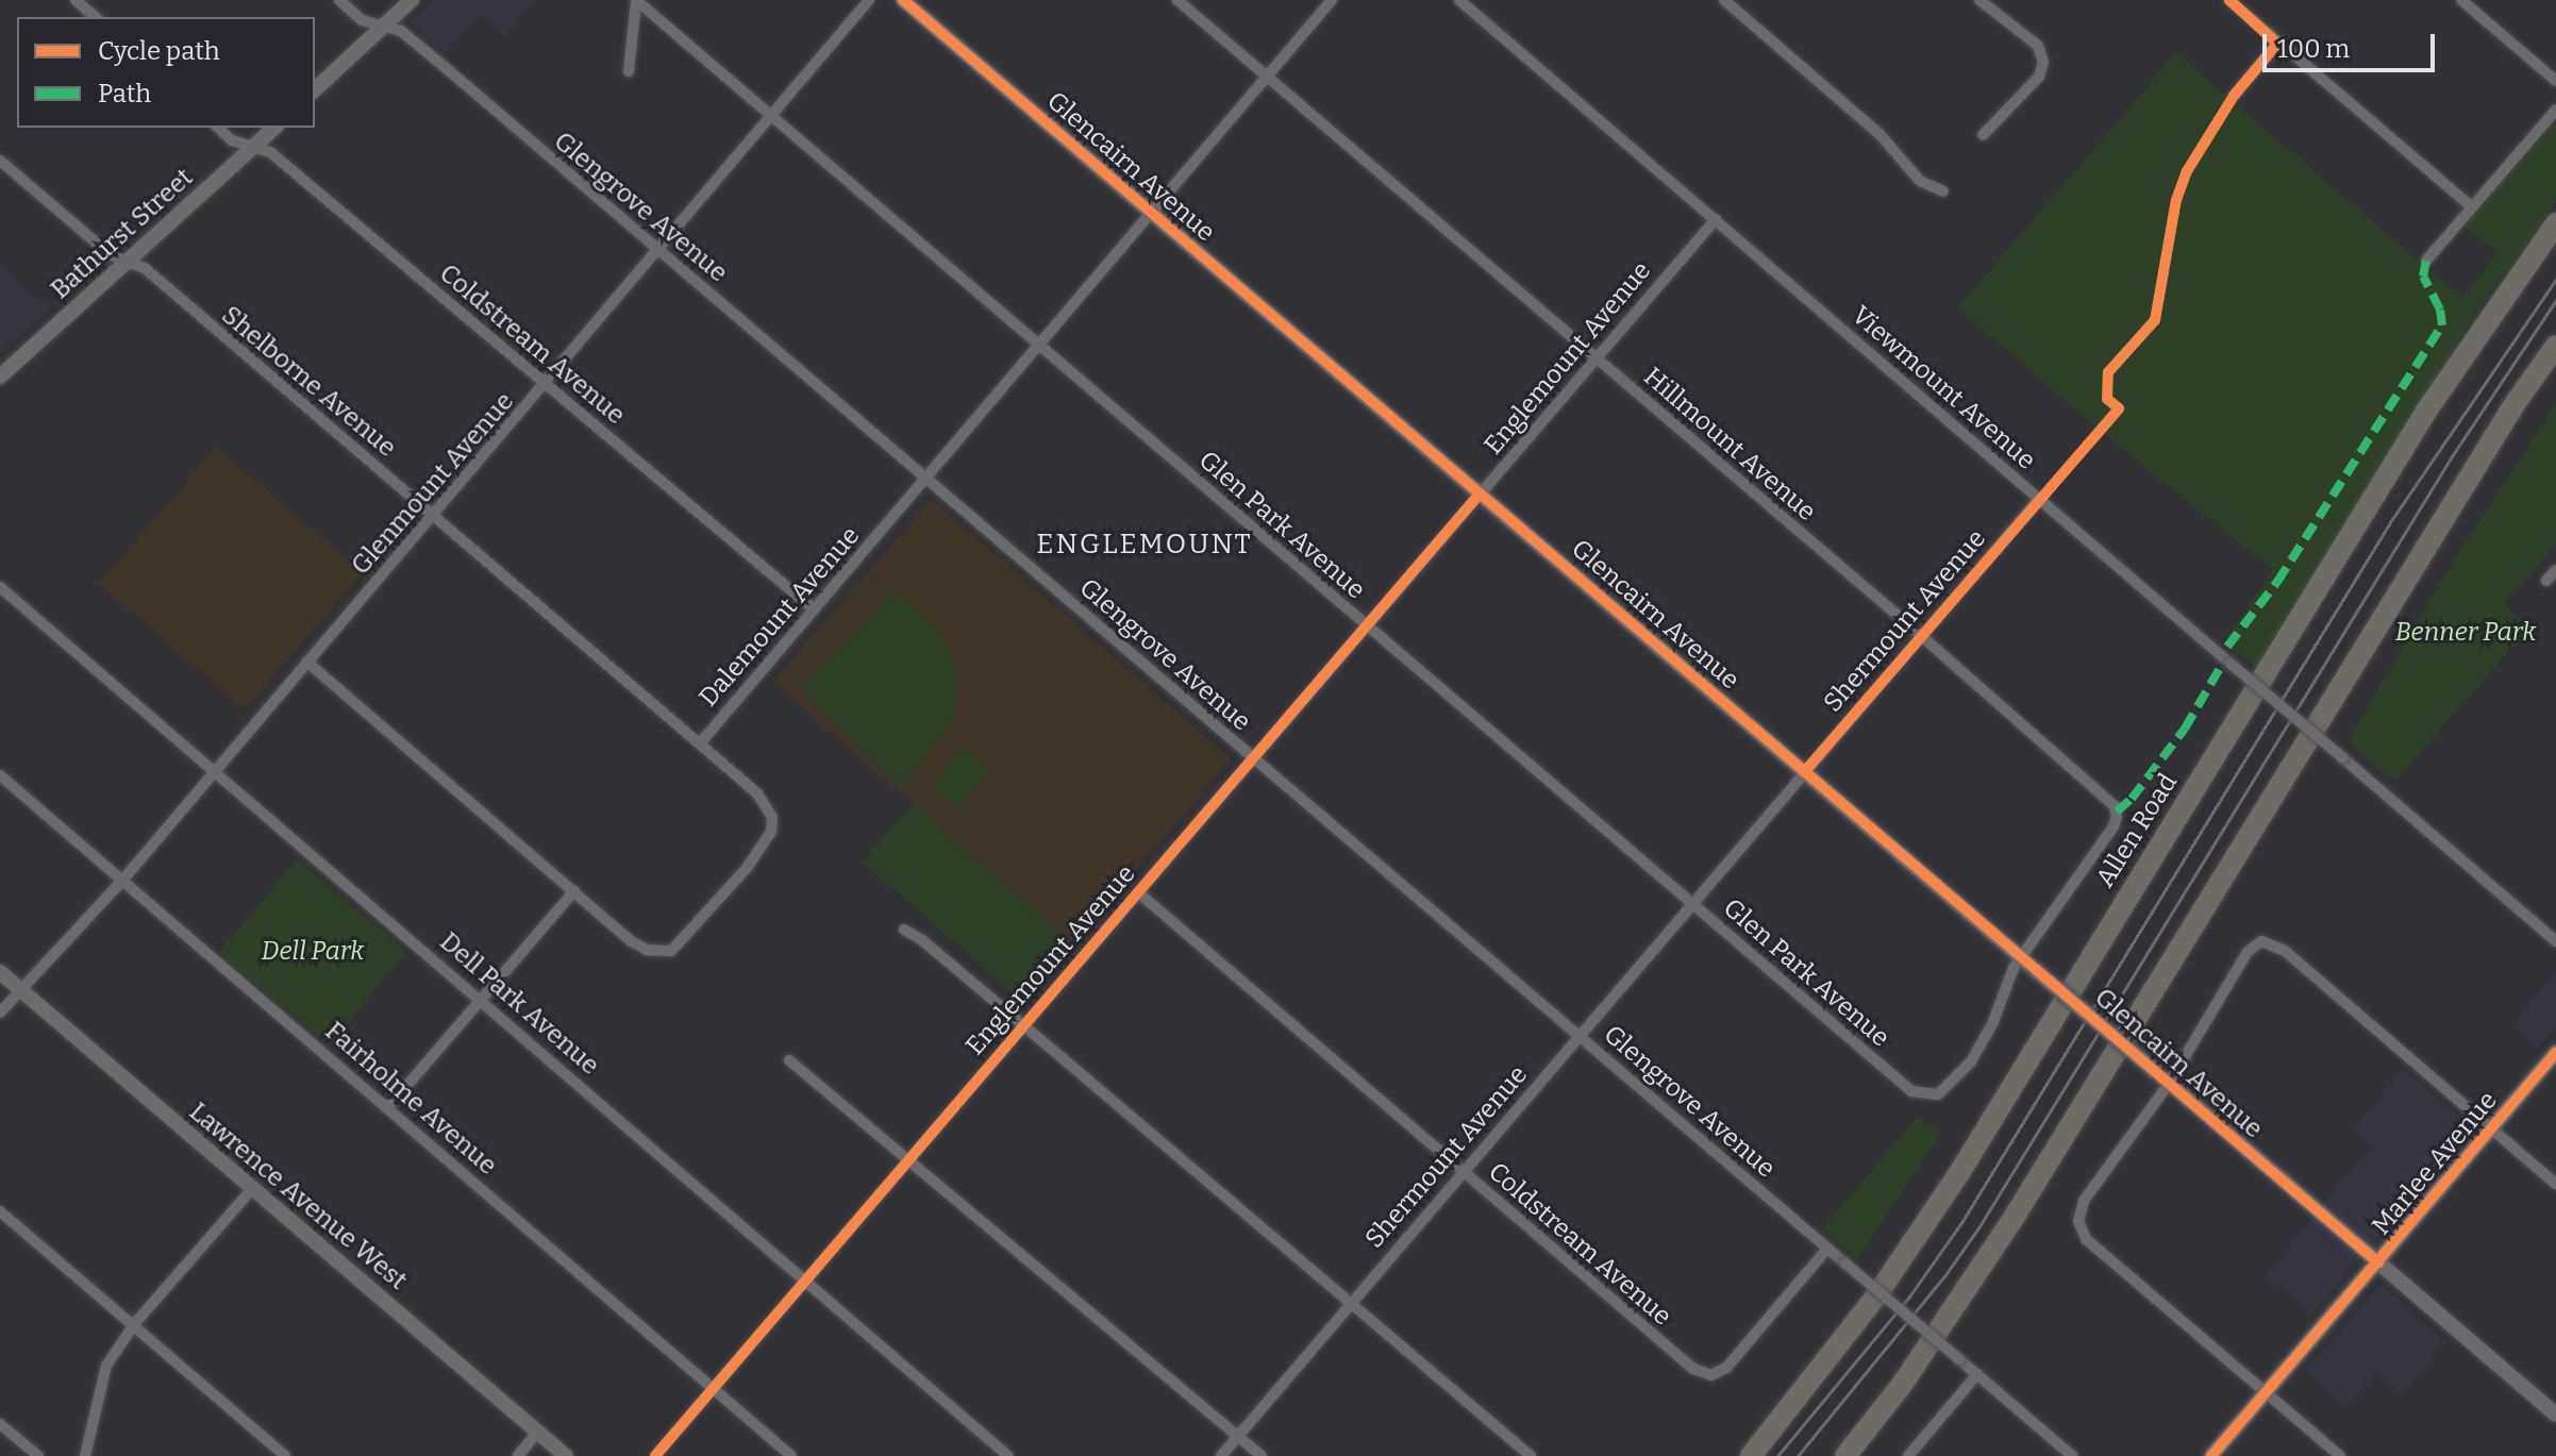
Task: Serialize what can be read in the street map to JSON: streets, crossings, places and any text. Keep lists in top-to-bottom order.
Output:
{
  "streets": {
    "highway": ["Allen Road"],
    "main road": ["Bathurst Street", "Lawrence Avenue West"],
    "street": [
      "Glencairn Avenue",
      "Glengrove Avenue",
      "Coldstream Avenue",
      "Englemount Avenue",
      "Shelborne Avenue",
      "Viewmount Avenue",
      "Hillmount Avenue",
      "Glenmount Avenue",
      "Glen Park Avenue",
      "Dalemount Avenue",
      "Shermount Avenue",
      "Dell Park Avenue",
      "Fairholme Avenue",
      "Marlee Avenue"
    ]
  },
  "crossings": [
    ["Glencairn Avenue", "Englemount Avenue"],
    ["Glencairn Avenue", "Hillmount Avenue"],
    ["Glencairn Avenue", "Glen Park Avenue"],
    ["Glencairn Avenue", "Dalemount Avenue"],
    ["Glencairn Avenue", "Shermount Avenue"],
    ["Glencairn Avenue", "Marlee Avenue"],
    ["Glengrove Avenue", "Coldstream Avenue"],
    ["Glengrove Avenue", "Englemount Avenue"],
    ["Glengrove Avenue", "Glenmount Avenue"],
    ["Glengrove Avenue", "Dalemount Avenue"],
    ["Glengrove Avenue", "Shermount Avenue"],
    ["Bathurst Street", "Coldstream Avenue"],
    ["Bathurst Street", "Shelborne Avenue"],
    ["Coldstream Avenue", "Englemount Avenue"],
    ["Coldstream Avenue", "Glenmount Avenue"],
    ["Coldstream Avenue", "Dalemount Avenue"],
    ["Coldstream Avenue", "Shermount Avenue"],
    ["Englemount Avenue", "Viewmount Avenue"],
    ["Englemount Avenue", "Hillmount Avenue"],
    ["Englemount Avenue", "Glen Park Avenue"],
    ["Englemount Avenue", "Dell Park Avenue"],
    ["Englemount Avenue", "Fairholme Avenue"],
    ["Shelborne Avenue", "Glenmount Avenue"],
    ["Shelborne Avenue", "Dalemount Avenue"],
    ["Viewmount Avenue", "Shermount Avenue"],
    ["Hillmount Avenue", "Glen Park Avenue"],
    ["Hillmount Avenue", "Dalemount Avenue"],
    ["Hillmount Avenue", "Shermount Avenue"],
    ["Glenmount Avenue", "Glen Park Avenue"],
    ["Glenmount Avenue", "Dell Park Avenue"],
    ["Glenmount Avenue", "Fairholme Avenue"],
    ["Glenmount Avenue", "Lawrence Avenue West"],
    ["Glen Park Avenue", "Dalemount Avenue"],
    ["Glen Park Avenue", "Shermount Avenue"]
  ],
  "districts": ["ENGLEMOUNT"],
  "parks": ["Benner Park", "Dell Park"],
  "legend": ["Cycle path", "Path"],
  "scale_bar": "100 m"
}
